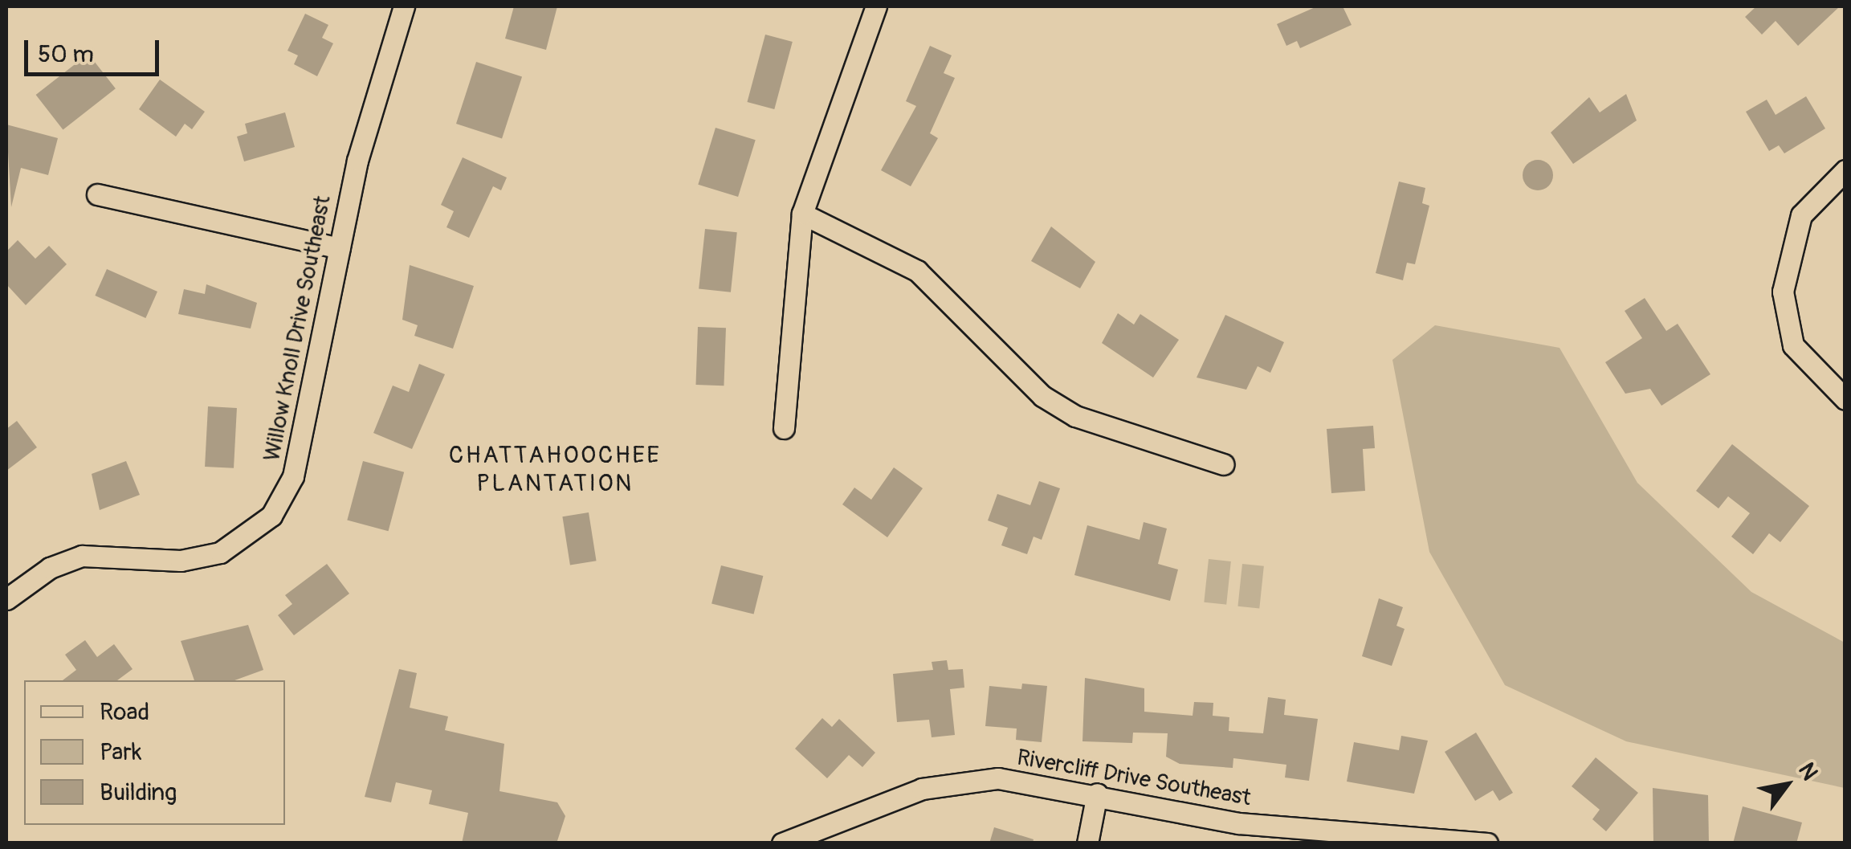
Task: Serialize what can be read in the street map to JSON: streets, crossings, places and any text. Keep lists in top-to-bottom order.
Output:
{
  "streets": {
    "street": ["Willow Knoll Drive Southeast", "Rivercliff Drive Southeast"]
  },
  "districts": ["CHATTAHOOCHEE PLANTATION"],
  "legend": ["Road", "Park", "Building"],
  "scale_bar": "50 m",
  "north": "top right"
}
